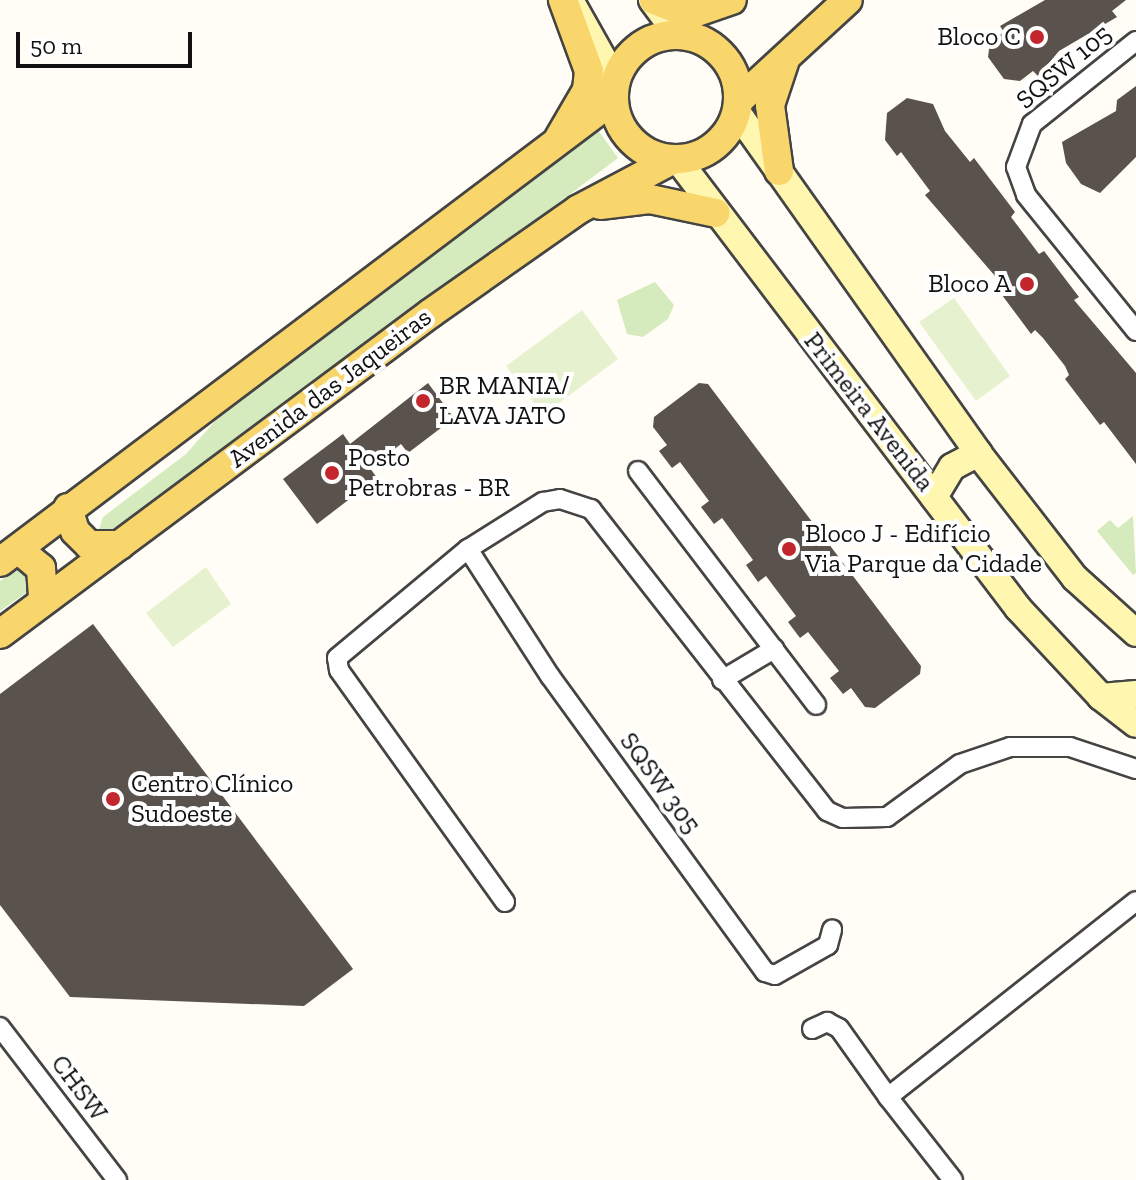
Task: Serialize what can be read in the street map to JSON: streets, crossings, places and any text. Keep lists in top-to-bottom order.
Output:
{
  "streets": {
    "main road": ["Avenida das Jaqueiras", "Primeira Avenida"],
    "street": ["SQSW 105", "SQSW 305", "CHSW"]
  },
  "crossings": [
    ["Avenida das Jaqueiras", "Primeira Avenida"]
  ],
  "places": [
    "Bloco C",
    "Bloco A",
    "BR MANIA/ LAVA JATO",
    "Posto Petrobras - BR",
    "Bloco J - Edifício Via Parque da Cidade",
    "Centro Clínico Sudoeste"
  ],
  "scale_bar": "50 m"
}
